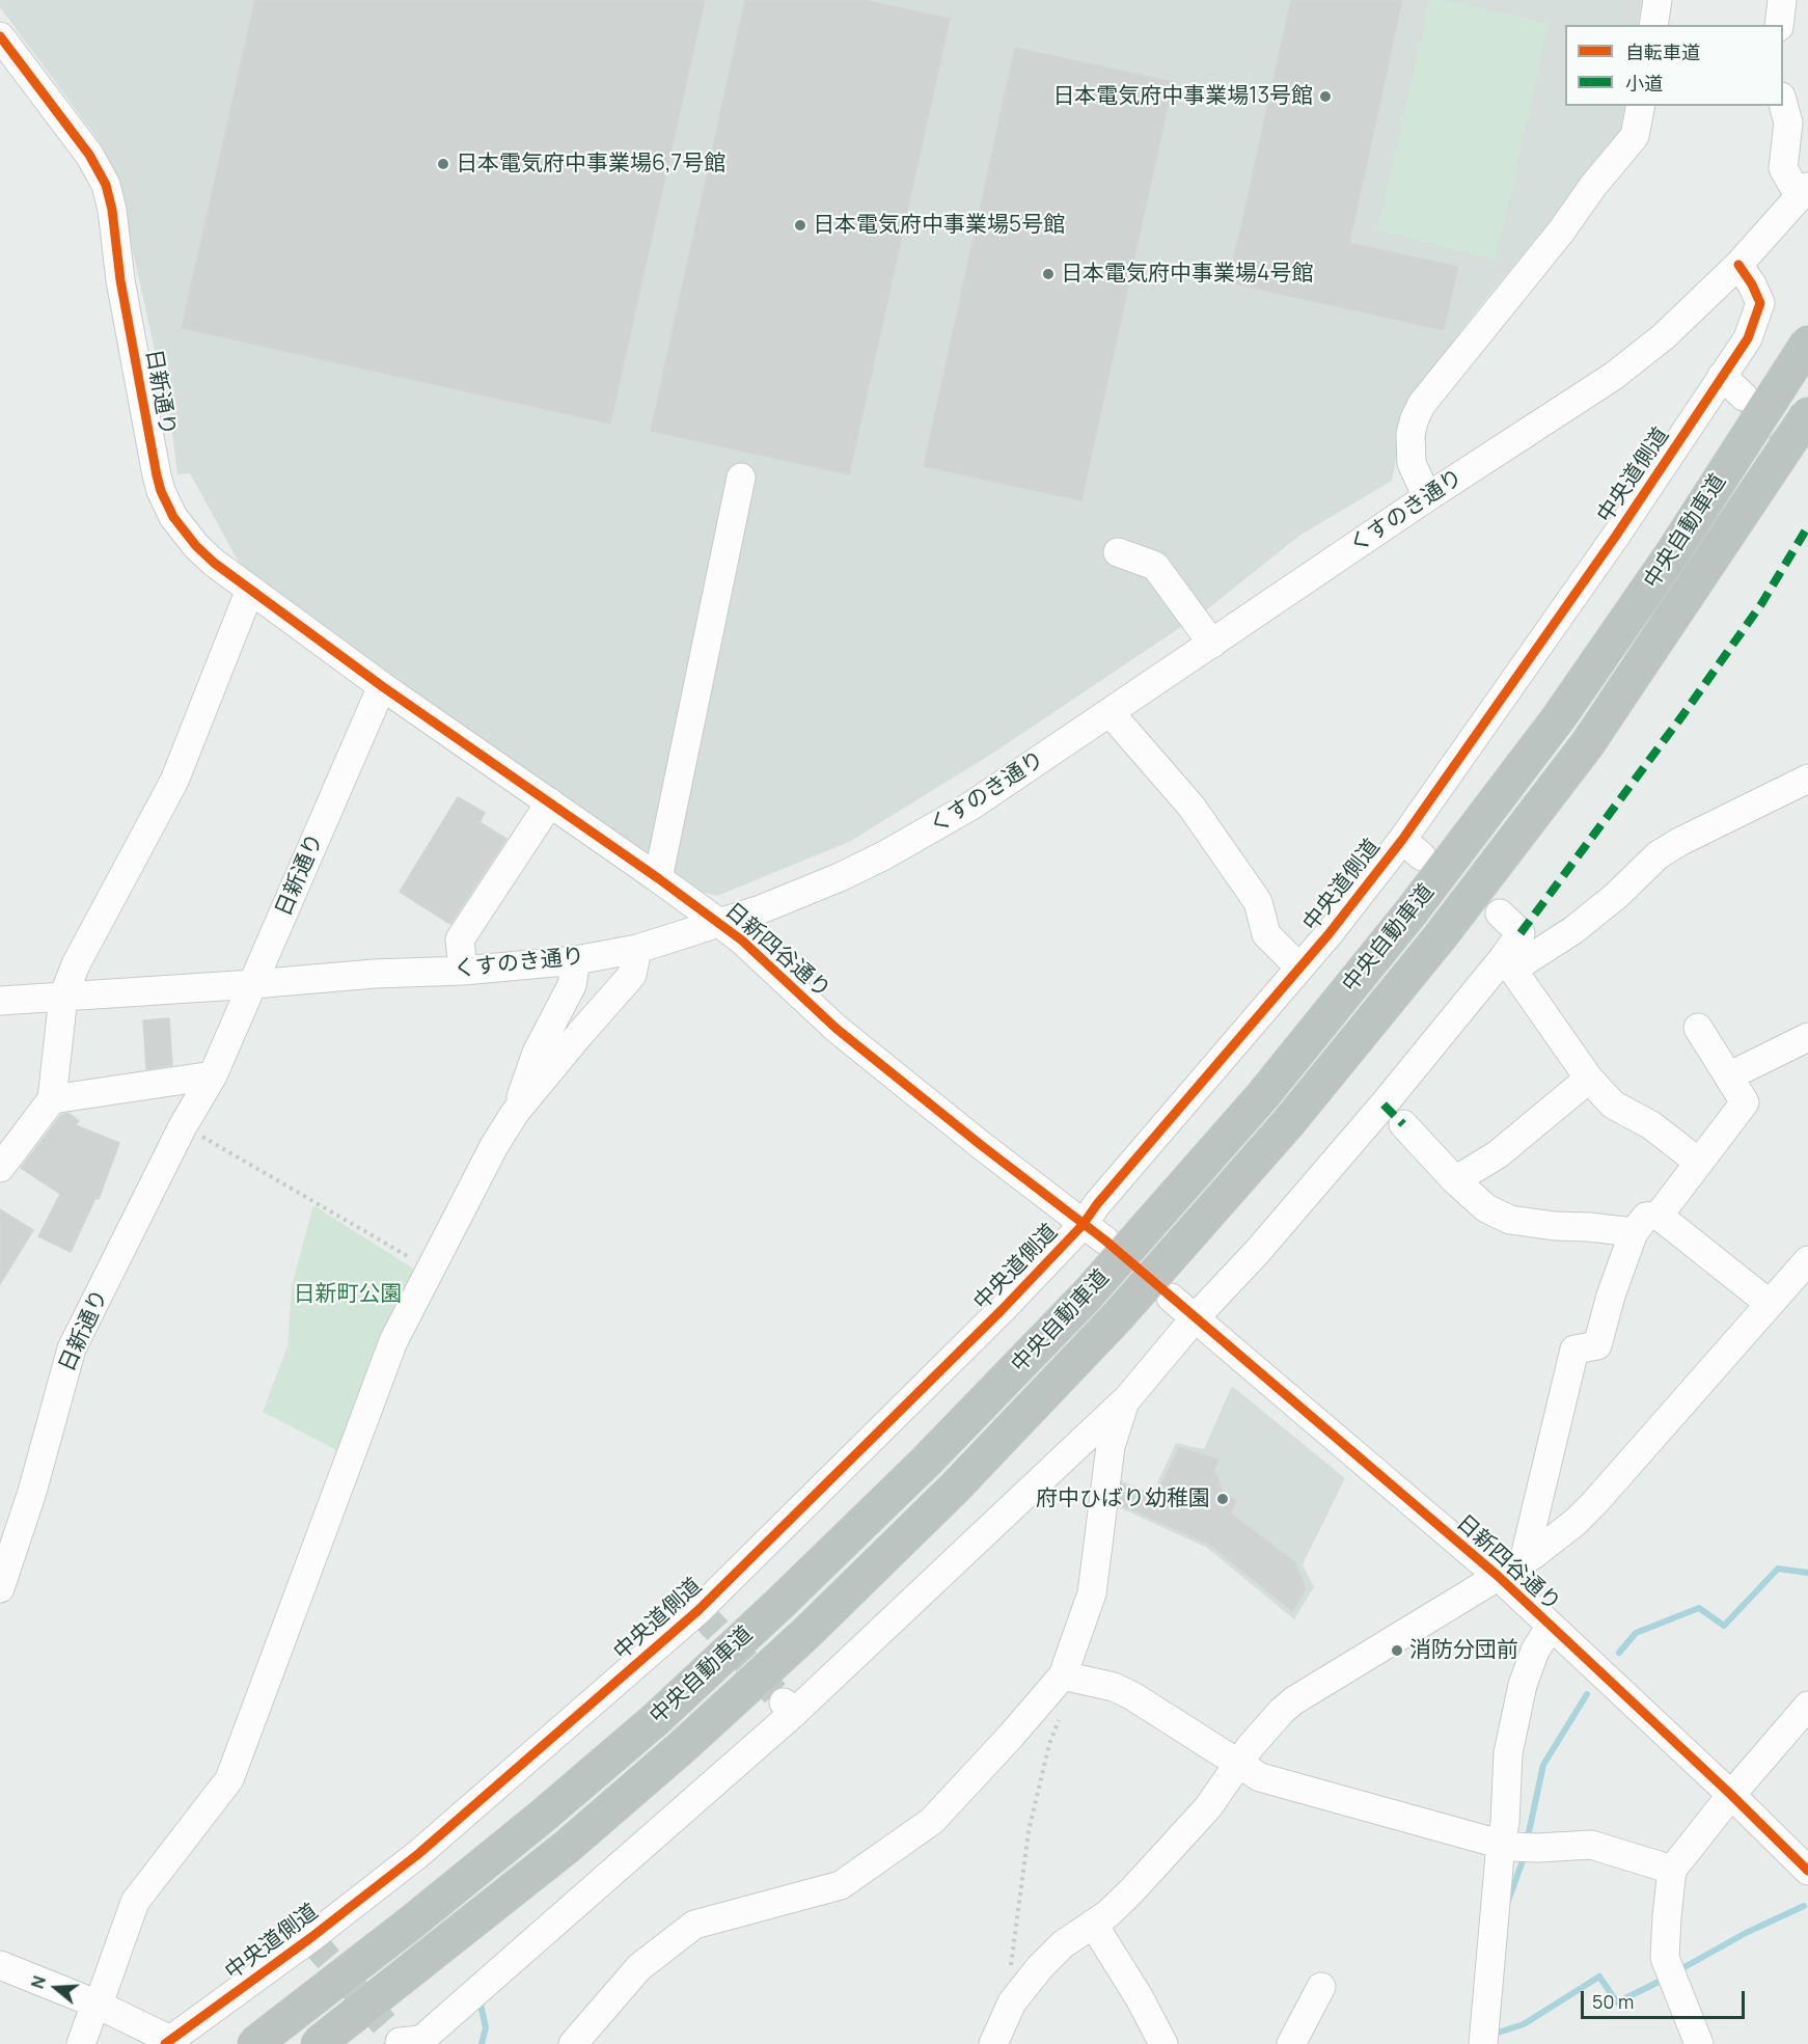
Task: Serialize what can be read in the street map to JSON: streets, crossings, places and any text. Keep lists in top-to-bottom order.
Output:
{
  "streets": {
    "highway": ["中央自動車道"],
    "street": [
      "日新通り",
      "中央道側道",
      "くすのき通り",
      "日新四谷通り"
    ]
  },
  "crossings": [
    ["日新通り", "くすのき通り"],
    ["日新通り", "日新四谷通り"],
    ["中央道側道", "くすのき通り"],
    ["中央道側道", "日新四谷通り"],
    ["くすのき通り", "日新四谷通り"]
  ],
  "parks": ["日新町公園"],
  "places": [
    "日本電気府中事業場13号館",
    "日本電気府中事業場6,7号館",
    "日本電気府中事業場5号館",
    "日本電気府中事業場4号館",
    "府中ひばり幼稚園",
    "消防分団前"
  ],
  "legend": ["自転車道", "小道"],
  "scale_bar": "50 m",
  "north": "left"
}
